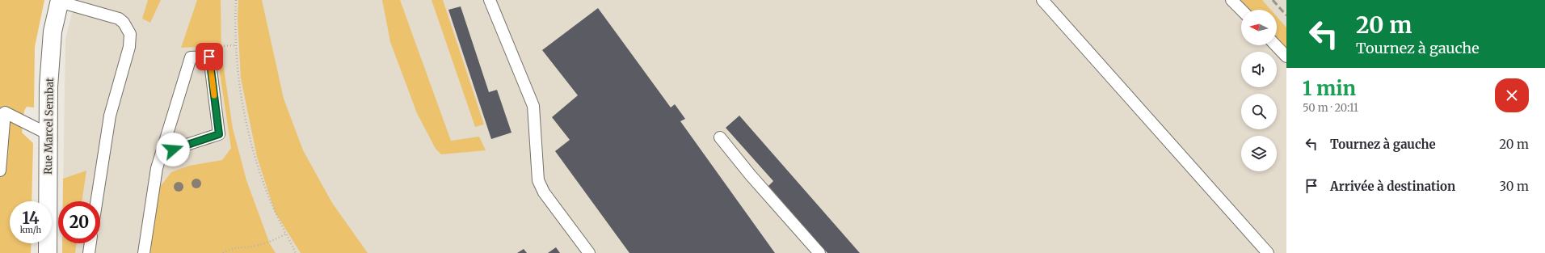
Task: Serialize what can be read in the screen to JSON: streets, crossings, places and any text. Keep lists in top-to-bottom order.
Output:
{
  "streets": {
    "street": ["Rue Marcel Sembat"]
  },
  "north": "left",
  "page": {
    "turn": ["20 m", "Tournez à gauche"],
    "heading": ["1 min", "50 m · 20:11"],
    "list": [
      {
        "name": "Tournez à gauche",
        "value": "20 m"
      },
      {
        "name": "Arrivée à destination",
        "value": "30 m"
      }
    ],
    "speed": "14 km/h",
    "limit": "20"
  }
}
